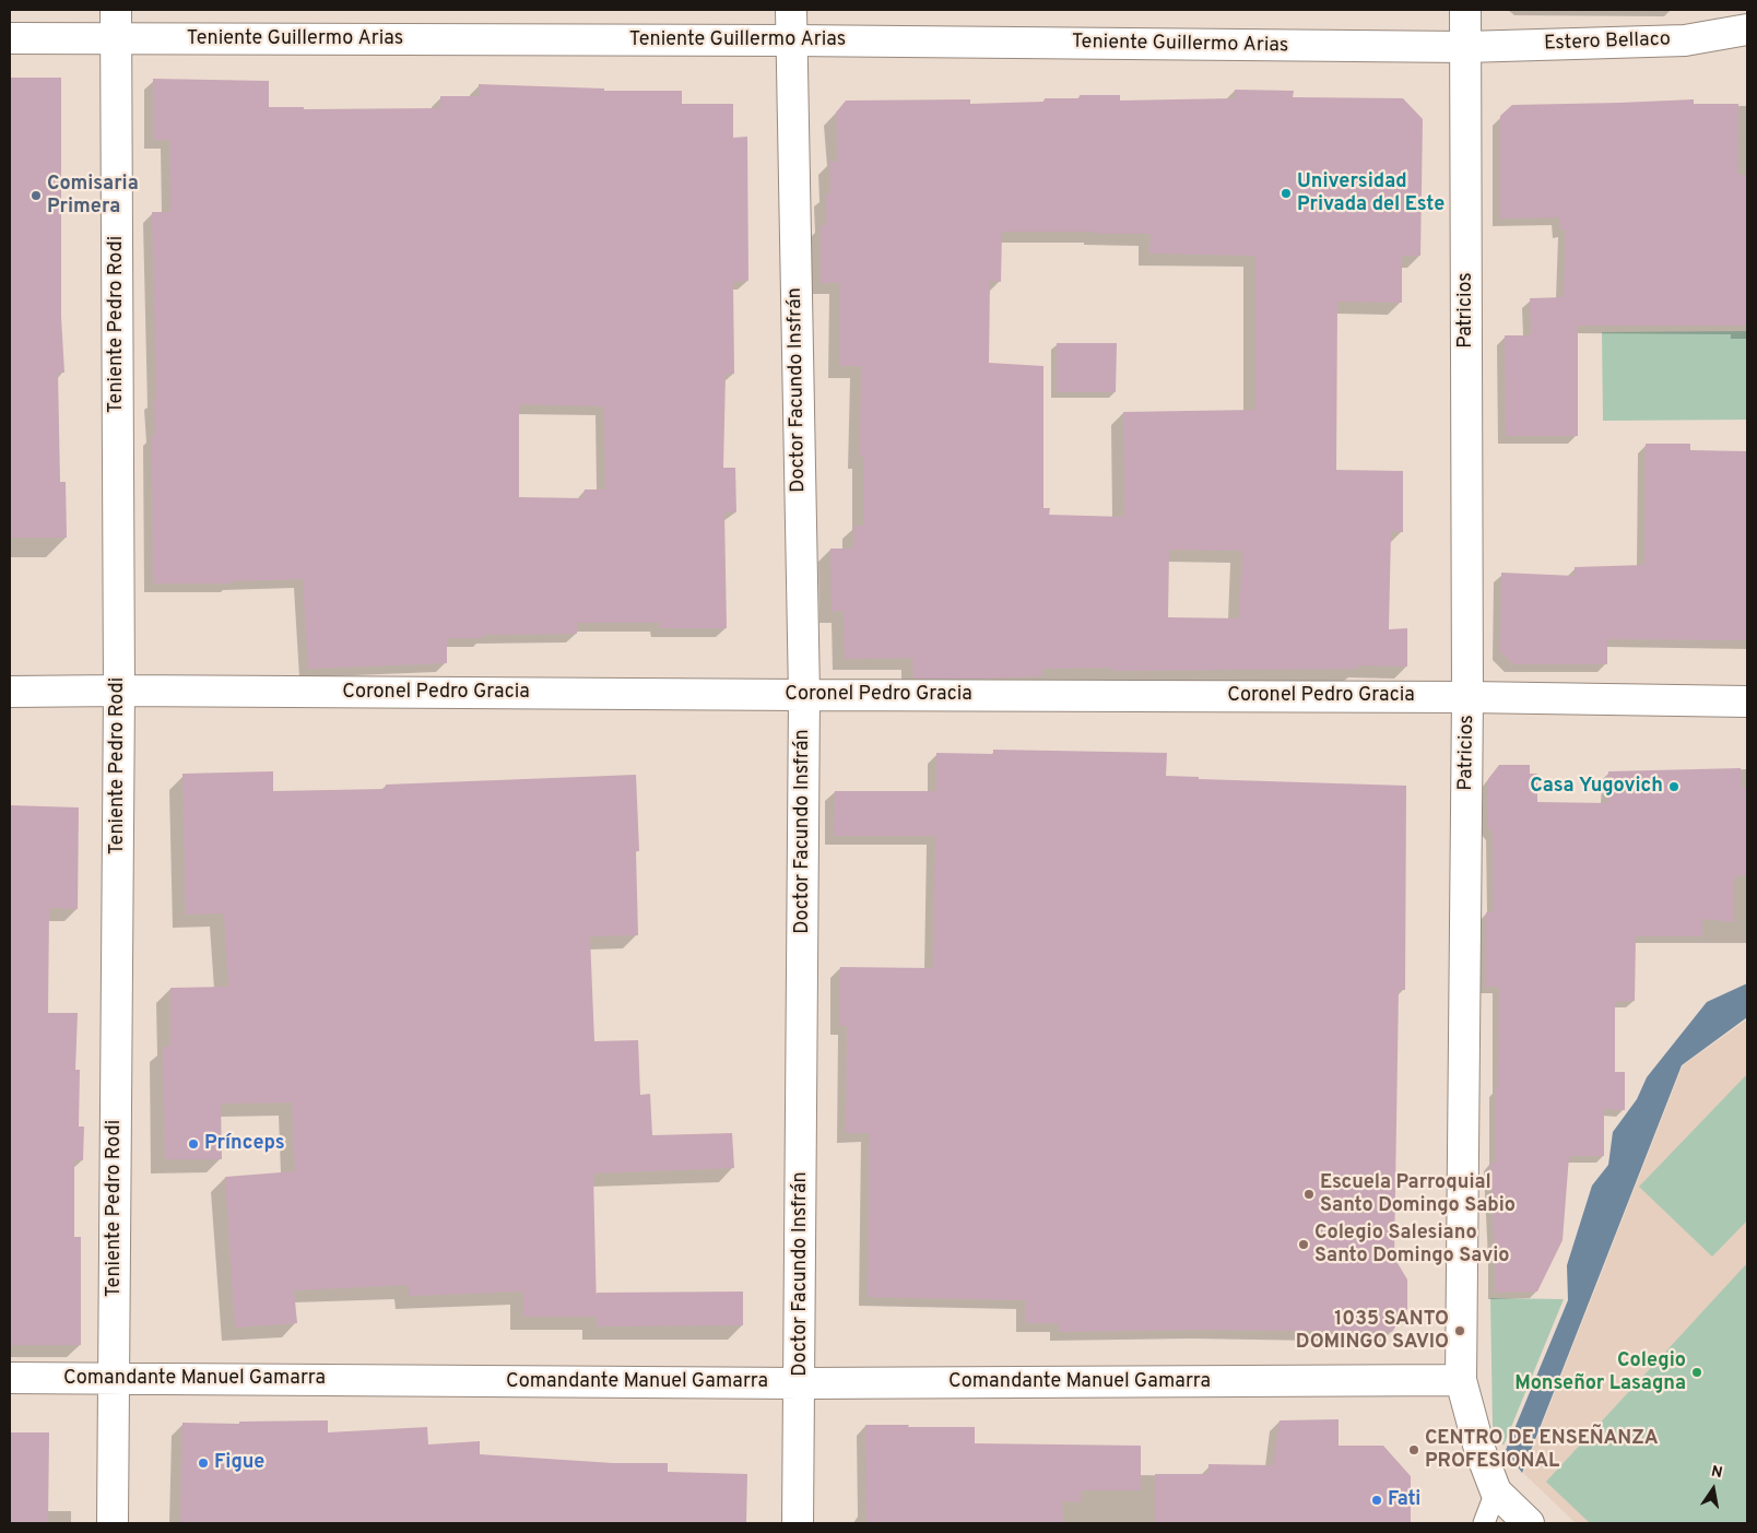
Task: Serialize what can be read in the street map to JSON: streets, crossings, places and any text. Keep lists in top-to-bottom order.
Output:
{
  "streets": {
    "street": [
      "Teniente Guillermo Arias",
      "Estero Bellaco",
      "Patricios",
      "Teniente Pedro Rodi",
      "Doctor Facundo Insfrán",
      "Coronel Pedro Gracia",
      "Comandante Manuel Gamarra"
    ]
  },
  "crossings": [
    ["Teniente Guillermo Arias", "Estero Bellaco"],
    ["Teniente Guillermo Arias", "Patricios"],
    ["Teniente Guillermo Arias", "Teniente Pedro Rodi"],
    ["Teniente Guillermo Arias", "Doctor Facundo Insfrán"],
    ["Estero Bellaco", "Patricios"],
    ["Patricios", "Coronel Pedro Gracia"],
    ["Patricios", "Comandante Manuel Gamarra"],
    ["Teniente Pedro Rodi", "Coronel Pedro Gracia"],
    ["Teniente Pedro Rodi", "Comandante Manuel Gamarra"],
    ["Doctor Facundo Insfrán", "Coronel Pedro Gracia"],
    ["Doctor Facundo Insfrán", "Comandante Manuel Gamarra"]
  ],
  "places": [
    "Universidad Privada del Este",
    "Comisaria Primera",
    "Casa Yugovich",
    "Prínceps",
    "Escuela Parroquial Santo Domingo Sabio",
    "Colegio Salesiano Santo Domingo Savio",
    "1035 SANTO DOMINGO SAVIO",
    "Colegio Monseñor Lasagna",
    "CENTRO DE ENSEÑANZA PROFESIONAL",
    "Figue",
    "Fati"
  ],
  "north": "top"
}
